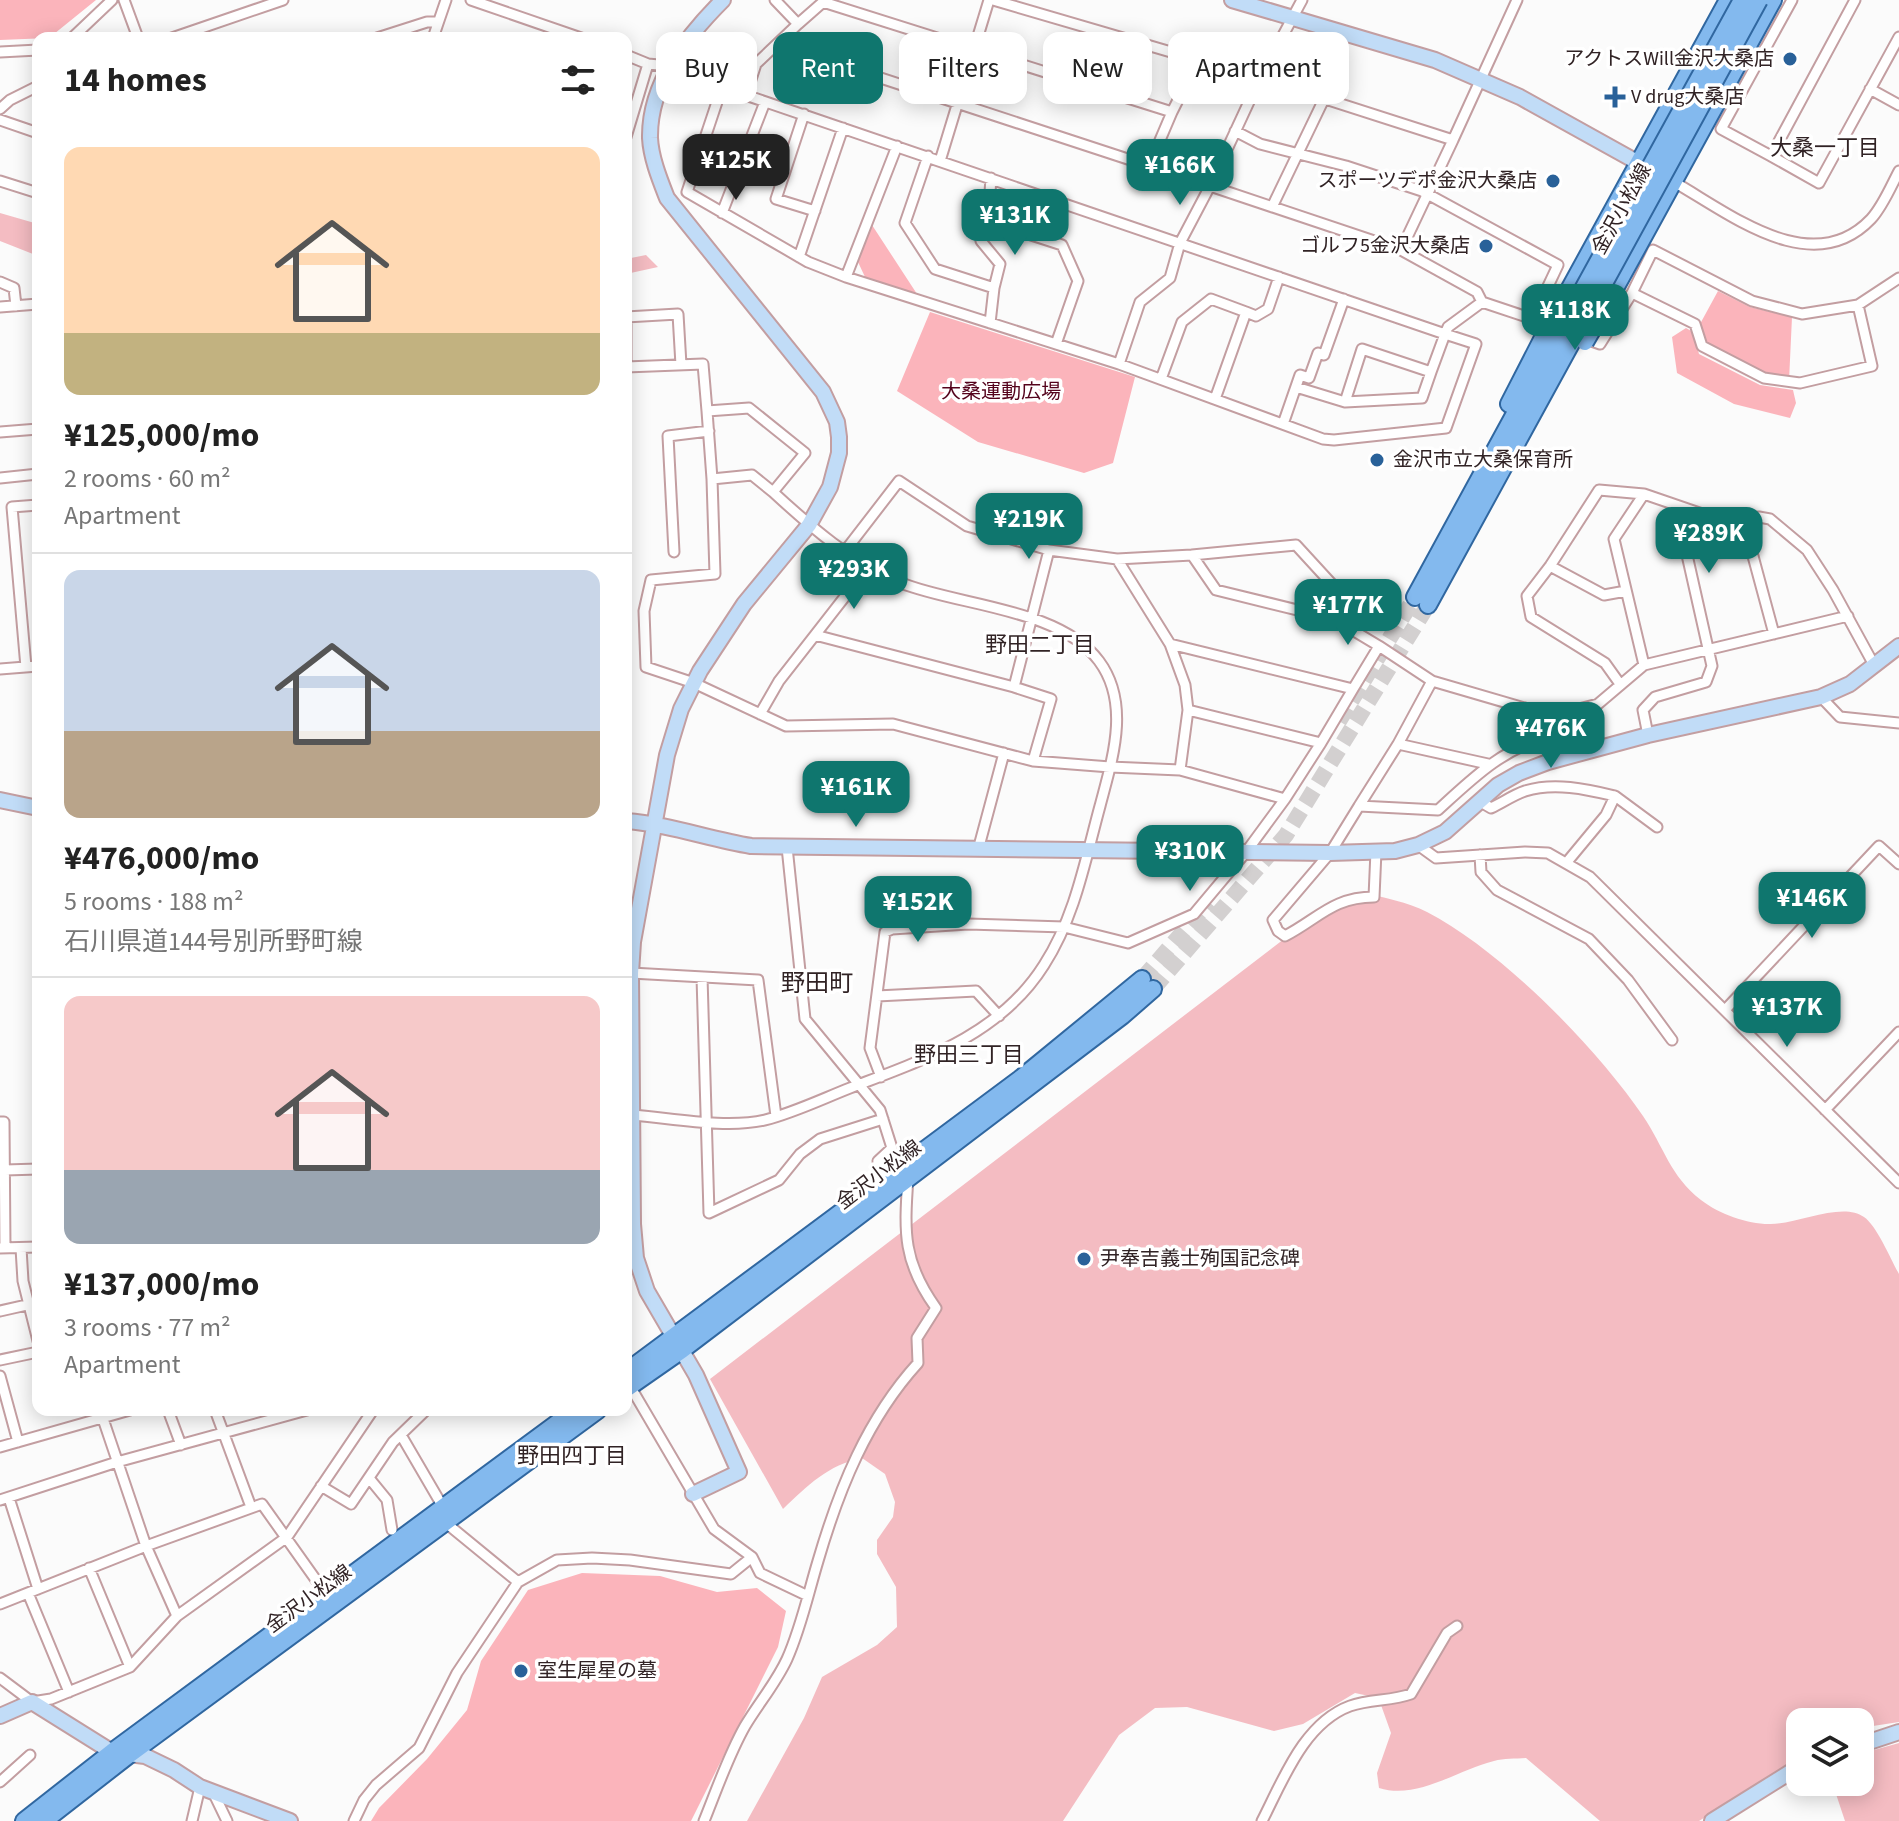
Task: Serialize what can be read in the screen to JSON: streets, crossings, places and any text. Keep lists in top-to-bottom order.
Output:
{
  "streets": {
    "main road": ["金沢小松線"]
  },
  "districts": [
    "大桑一丁目",
    "野田二丁目",
    "野田町",
    "野田三丁目",
    "野田四丁目"
  ],
  "parks": ["大桑運動広場"],
  "places": {
    "other": [
      "アクトスWill金沢大桑店",
      "スポーツデポ金沢大桑店",
      "ゴルフ5金沢大桑店",
      "金沢市立大桑保育所",
      "尹奉吉義士殉国記念碑",
      "室生犀星の墓"
    ],
    "health": ["V drug大桑店"]
  },
  "page": {
    "chip": [
      "Buy",
      "Rent",
      "Filters",
      "New",
      "Apartment"
    ],
    "heading": "14 homes",
    "list": [
      {
        "name": "¥125,000/mo",
        "note": "2 rooms · 60 m² · Apartment"
      },
      {
        "name": "¥476,000/mo",
        "note": "5 rooms · 188 m² · 石川県道144号別所野町線"
      },
      {
        "name": "¥137,000/mo",
        "note": "3 rooms · 77 m² · Apartment"
      }
    ],
    "price": [
      "¥125K",
      "¥166K",
      "¥131K",
      "¥118K",
      "¥219K",
      "¥289K",
      "¥293K",
      "¥177K",
      "¥476K",
      "¥161K",
      "¥310K",
      "¥146K",
      "¥152K",
      "¥137K"
    ]
  }
}
